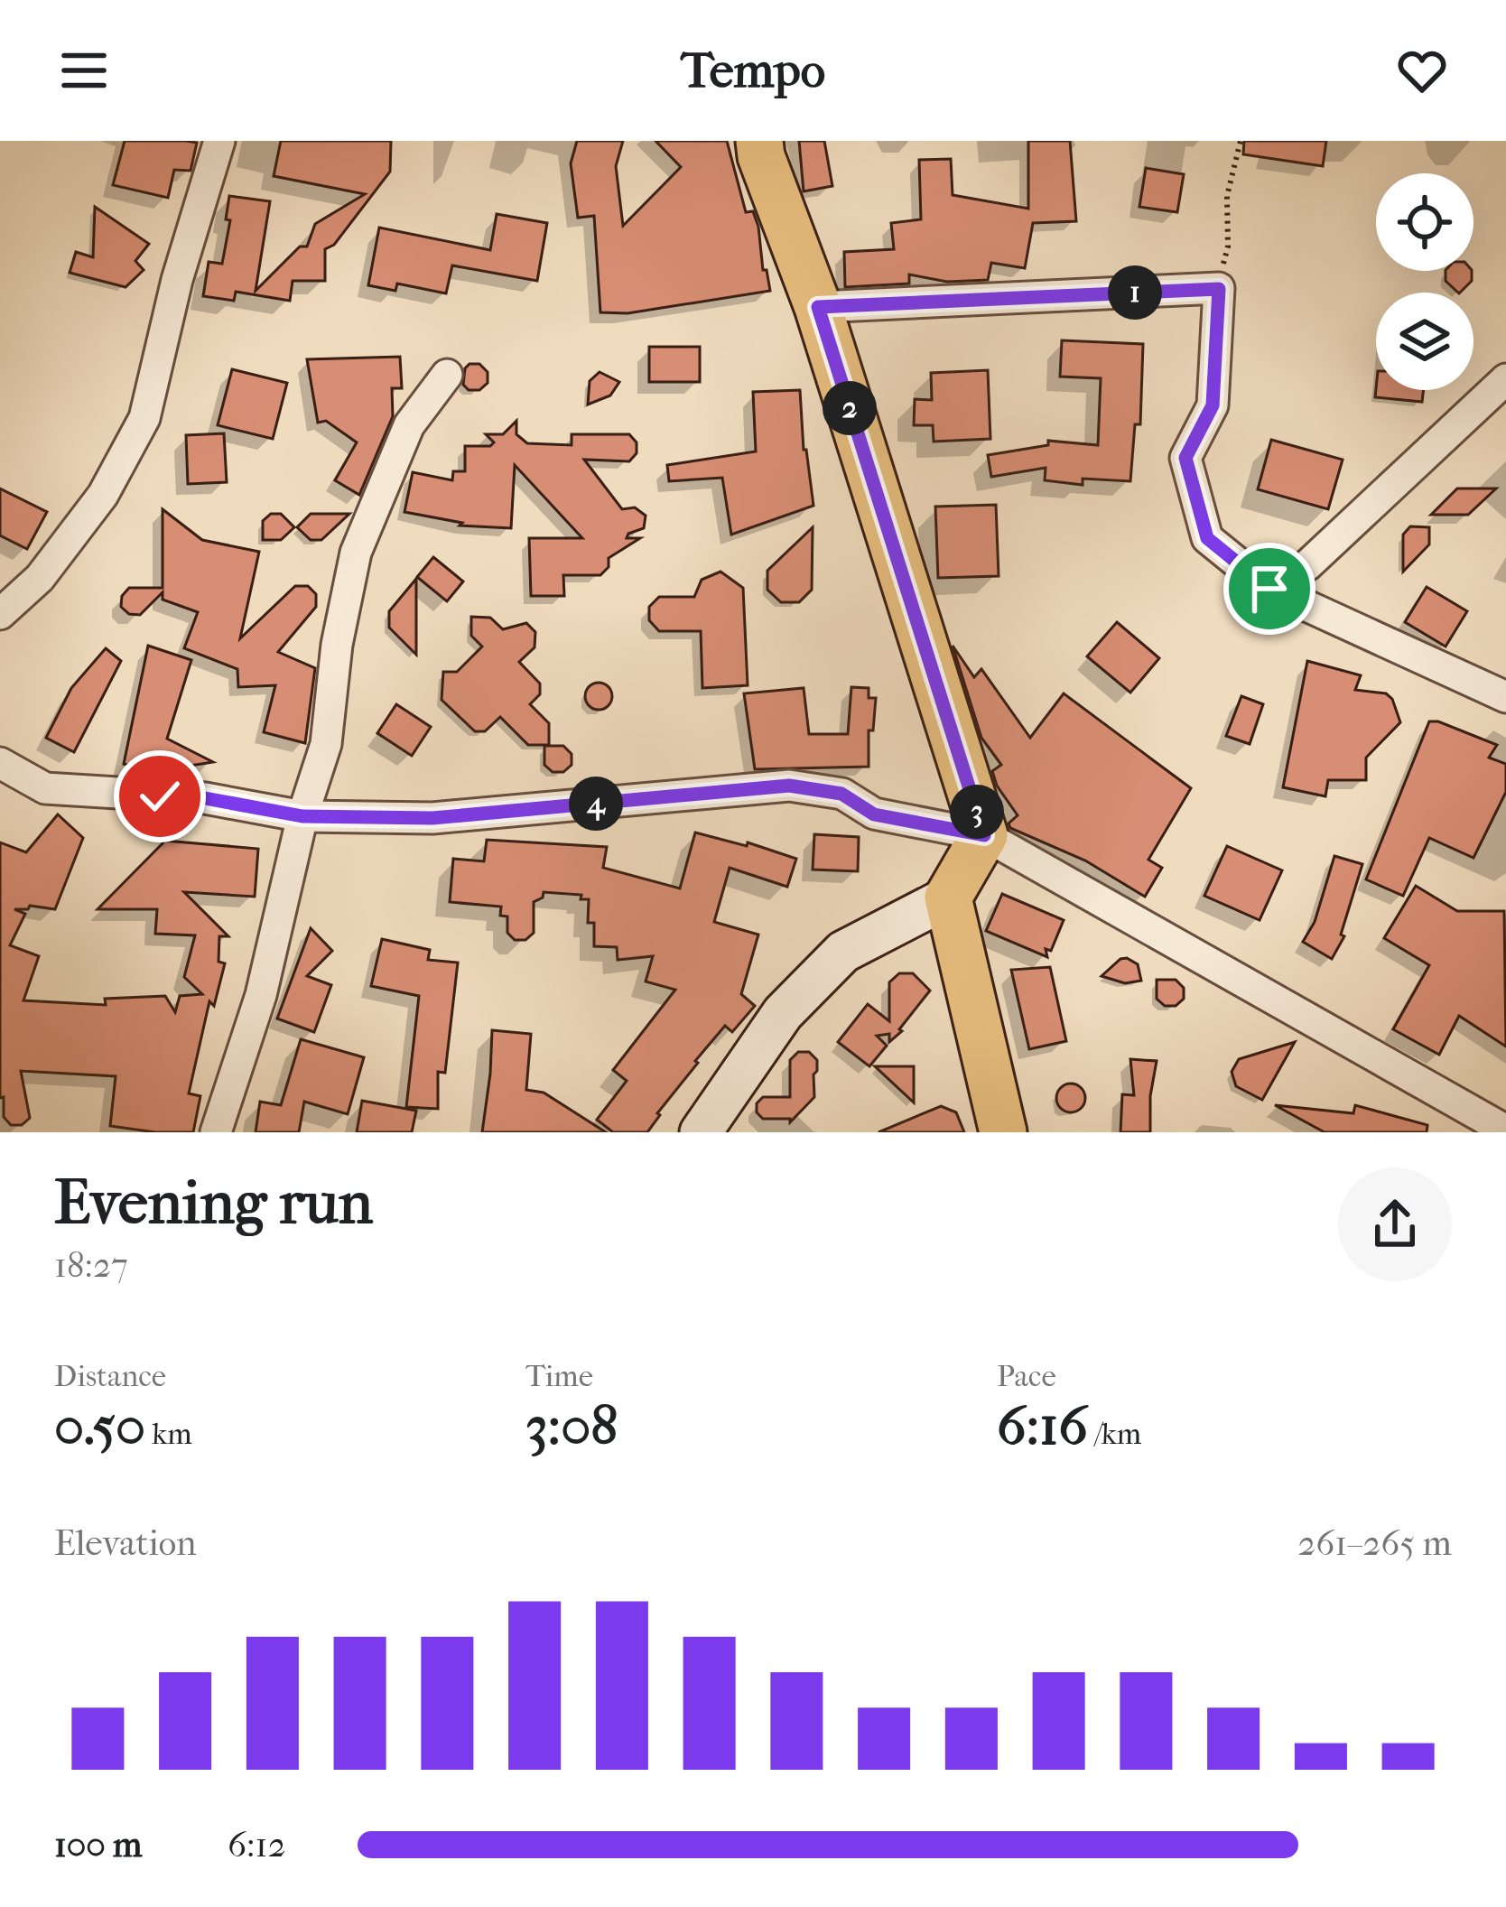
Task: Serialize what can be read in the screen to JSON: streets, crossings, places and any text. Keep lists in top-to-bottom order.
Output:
{
  "page": {
    "header": "Tempo",
    "pins": [
      "1",
      "2",
      "4",
      "3"
    ],
    "heading": ["Evening run", "18:27"],
    "stats": [
      ["Distance", "0.50 km"],
      ["Time", "3:08"],
      ["Pace", "6:16 /km"]
    ],
    "chart": ["Elevation", "261–265 m"],
    "list": [
      {
        "name": "100 m",
        "note": "6:12"
      }
    ]
  }
}
